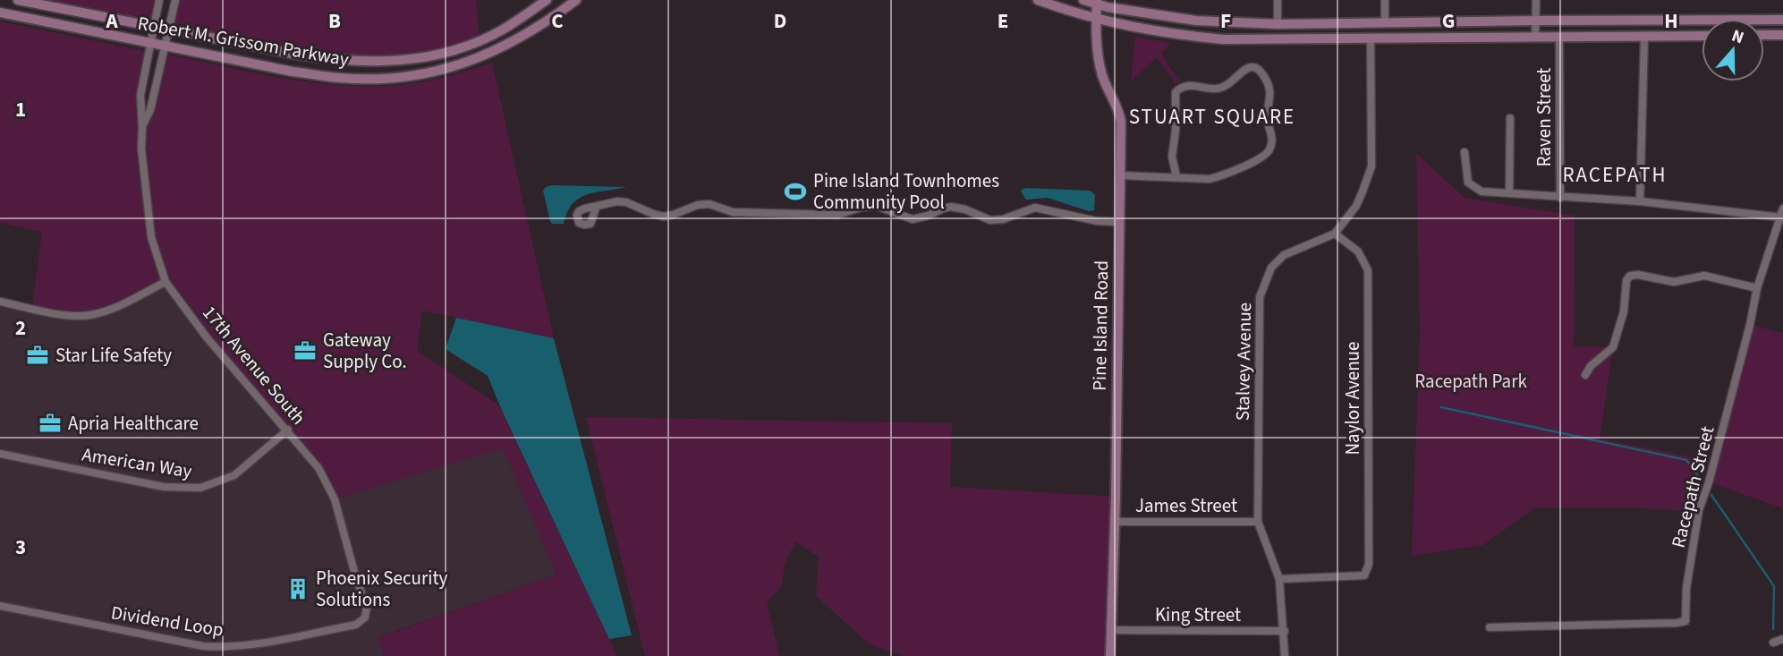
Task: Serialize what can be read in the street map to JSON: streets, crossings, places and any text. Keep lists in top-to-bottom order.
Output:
{
  "streets": {
    "main road": ["Robert M. Grissom Parkway", "Pine Island Road"],
    "street": [
      "Raven Street",
      "Stalvey Avenue",
      "17th Avenue South",
      "Naylor Avenue",
      "American Way",
      "Racepath Street",
      "James Street",
      "King Street",
      "Dividend Loop"
    ]
  },
  "crossings": [
    ["Robert M. Grissom Parkway", "17th Avenue South"],
    ["Pine Island Road", "James Street"],
    ["Pine Island Road", "King Street"],
    ["Stalvey Avenue", "Naylor Avenue"],
    ["Stalvey Avenue", "James Street"],
    ["Stalvey Avenue", "King Street"],
    ["17th Avenue South", "American Way"],
    ["17th Avenue South", "Dividend Loop"]
  ],
  "districts": ["STUART SQUARE", "RACEPATH"],
  "parks": ["Racepath Park"],
  "places": {
    "sports": ["Pine Island Townhomes Community Pool"],
    "office": ["Gateway Supply Co.", "Star Life Safety", "Apria Healthcare"],
    "building": ["Phoenix Security Solutions"]
  },
  "north": "top",
  "grid": {
    "columns": [
      "A",
      "B",
      "C",
      "D",
      "E",
      "F",
      "G",
      "H"
    ],
    "rows": ["1", "2", "3"]
  }
}
